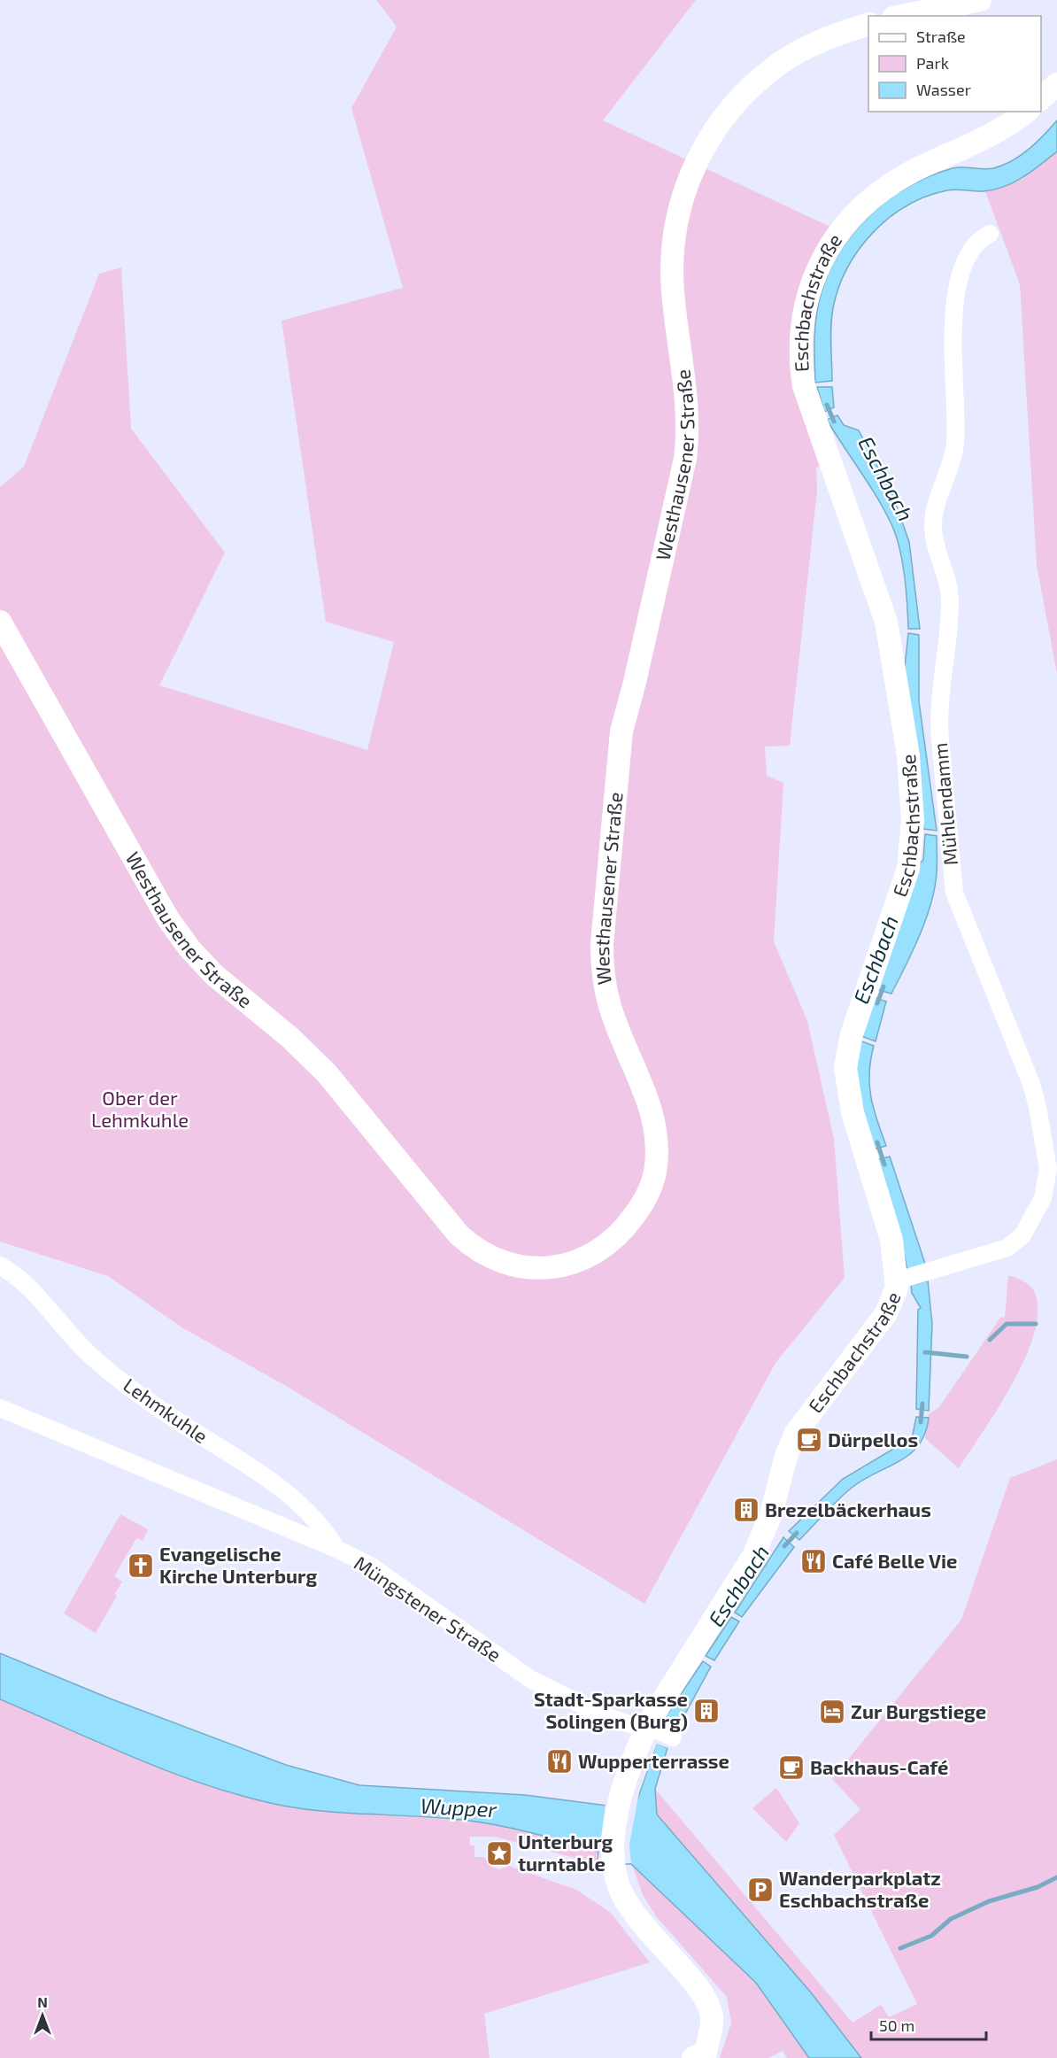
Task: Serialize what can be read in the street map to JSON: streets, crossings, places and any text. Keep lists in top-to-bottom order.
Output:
{
  "streets": {
    "main road": ["Eschbachstraße", "Westhausener Straße"],
    "street": ["Mühlendamm", "Lehmkuhle", "Müngstener Straße"]
  },
  "crossings": [
    ["Eschbachstraße", "Mühlendamm"],
    ["Eschbachstraße", "Müngstener Straße"],
    ["Lehmkuhle", "Müngstener Straße"]
  ],
  "water": ["Eschbach", "Wupper"],
  "parks": ["Ober der Lehmkuhle"],
  "places": {
    "cafe": ["Dürpellos", "Backhaus-Café"],
    "building": ["Brezelbäckerhaus", "Stadt-Sparkasse Solingen (Burg)"],
    "restaurant": ["Café Belle Vie", "Wupperterrasse"],
    "church": ["Evangelische Kirche Unterburg"],
    "hotel": ["Zur Burgstiege"],
    "place": ["Unterburg turntable"],
    "parking": ["Wanderparkplatz Eschbachstraße"]
  },
  "legend": ["Straße", "Park", "Wasser"],
  "scale_bar": "50 m",
  "north": "top"
}
